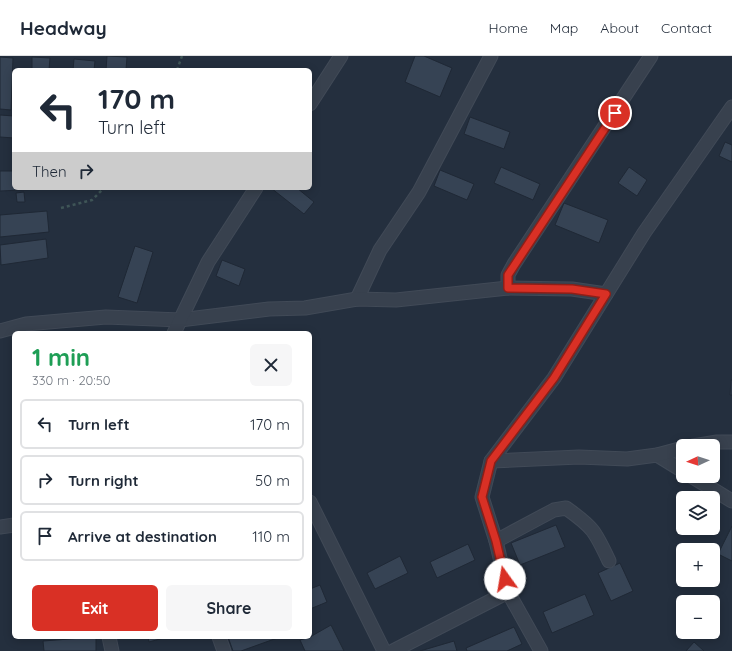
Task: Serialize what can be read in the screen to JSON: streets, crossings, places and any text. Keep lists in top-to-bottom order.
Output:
{
  "north": "left",
  "page": {
    "header": "Headway",
    "nav": [
      "Home",
      "Map",
      "About",
      "Contact"
    ],
    "turn": ["170 m", "Turn left"],
    "then": "Then",
    "heading": ["1 min", "330 m · 20:50"],
    "list": [
      {
        "name": "Turn left",
        "value": "170 m"
      },
      {
        "name": "Turn right",
        "value": "50 m"
      },
      {
        "name": "Arrive at destination",
        "value": "110 m"
      }
    ],
    "map_buttons": ["+", "−"],
    "buttons": ["Exit", "Share"]
  }
}
